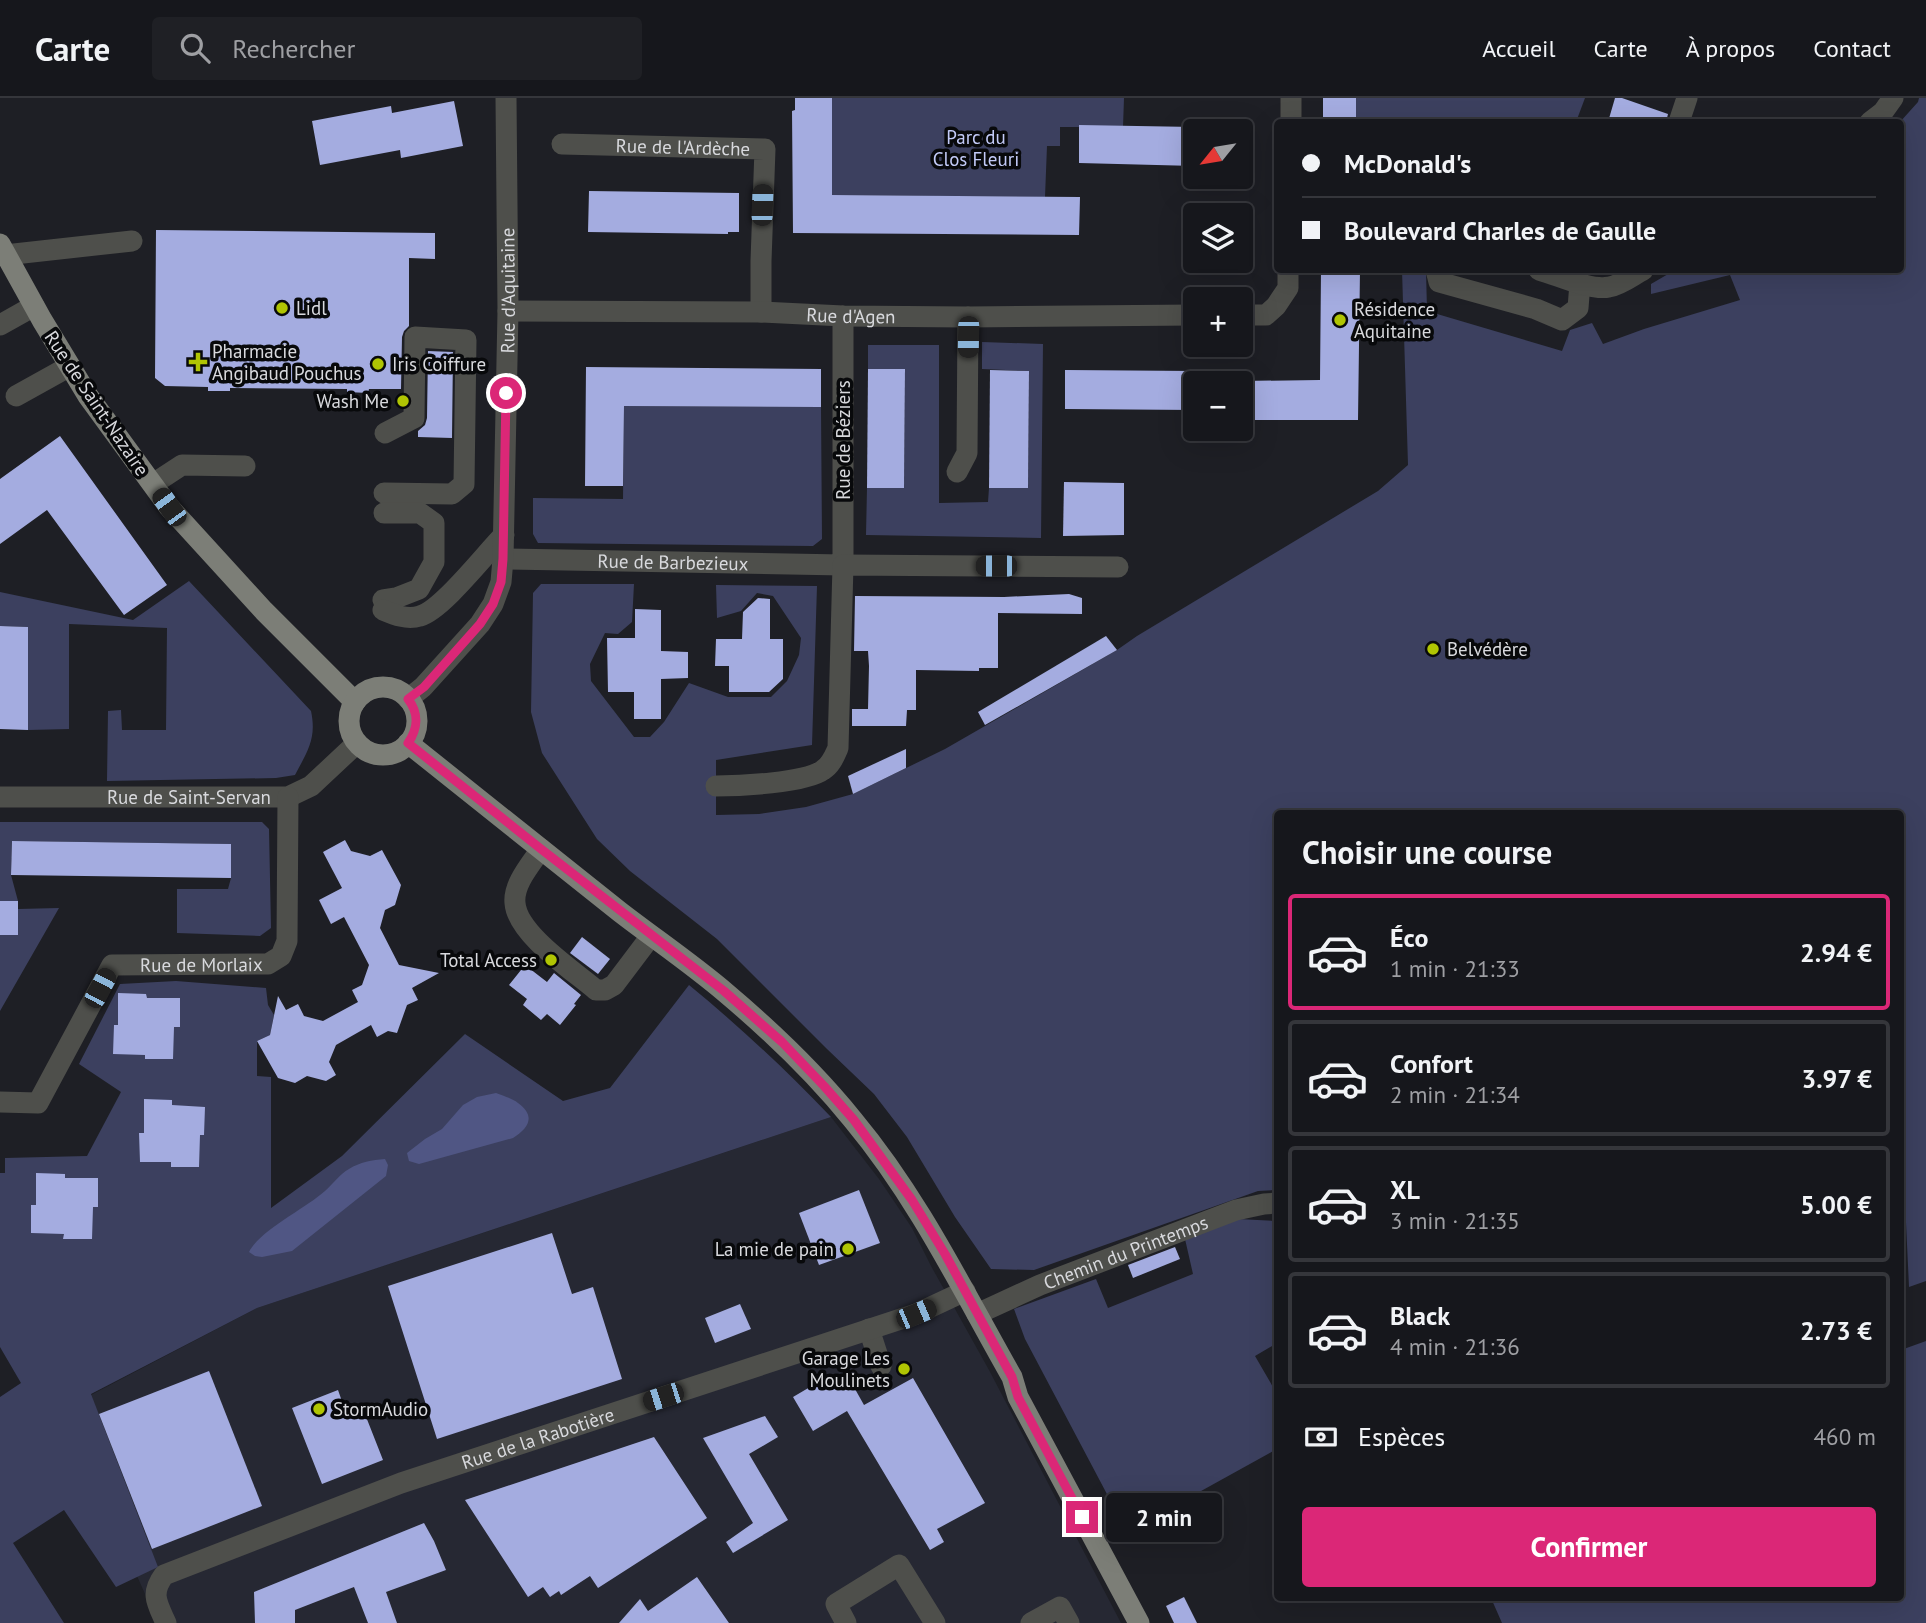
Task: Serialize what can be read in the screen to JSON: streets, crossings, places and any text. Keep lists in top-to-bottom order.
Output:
{
  "streets": {
    "main road": ["Rue de Saint-Nazaire"],
    "street": [
      "Rue de l'Ardèche",
      "Rue d'Aquitaine",
      "Rue d'Agen",
      "Rue de Béziers",
      "Rue de Barbezieux",
      "Rue de Saint-Servan",
      "Rue de Morlaix",
      "Chemin du Printemps",
      "Rue de la Rabotière"
    ]
  },
  "crossings": [
    ["Rue de l'Ardèche", "Rue d'Agen"],
    ["Rue d'Aquitaine", "Rue d'Agen"],
    ["Rue d'Aquitaine", "Rue de Saint-Nazaire"],
    ["Rue d'Aquitaine", "Rue de Barbezieux"],
    ["Rue d'Aquitaine", "Rue de Saint-Servan"],
    ["Rue d'Agen", "Rue de Béziers"],
    ["Rue de Saint-Nazaire", "Rue de Saint-Servan"],
    ["Rue de Béziers", "Rue de Barbezieux"],
    ["Rue de Saint-Servan", "Rue de Morlaix"]
  ],
  "parks": ["Parc du Clos Fleuri"],
  "places": {
    "other": [
      "Lidl",
      "Résidence Aquitaine",
      "Iris Coiffure",
      "Wash Me",
      "Belvédère",
      "Total Access",
      "La mie de pain",
      "Garage Les Moulinets",
      "StormAudio"
    ],
    "health": ["Pharmacie Angibaud Pouchus"]
  },
  "north": "bottom left",
  "page": {
    "header": "Carte",
    "search": "Rechercher",
    "nav": [
      "Accueil",
      "Carte",
      "À propos",
      "Contact"
    ],
    "map_buttons": ["+", "−"],
    "banner": ["McDonald's", "Boulevard Charles de Gaulle"],
    "heading": "Choisir une course",
    "list": [
      {
        "name": "Éco",
        "note": "1 min · 21:33",
        "value": "2.94 €"
      },
      {
        "name": "Confort",
        "note": "2 min · 21:34",
        "value": "3.97 €"
      },
      {
        "name": "XL",
        "note": "3 min · 21:35",
        "value": "5.00 €"
      },
      {
        "name": "Black",
        "note": "4 min · 21:36",
        "value": "2.73 €"
      }
    ],
    "pay": ["Espèces", "460 m"],
    "bubble": "2 min",
    "buttons": "Confirmer"
  }
}
